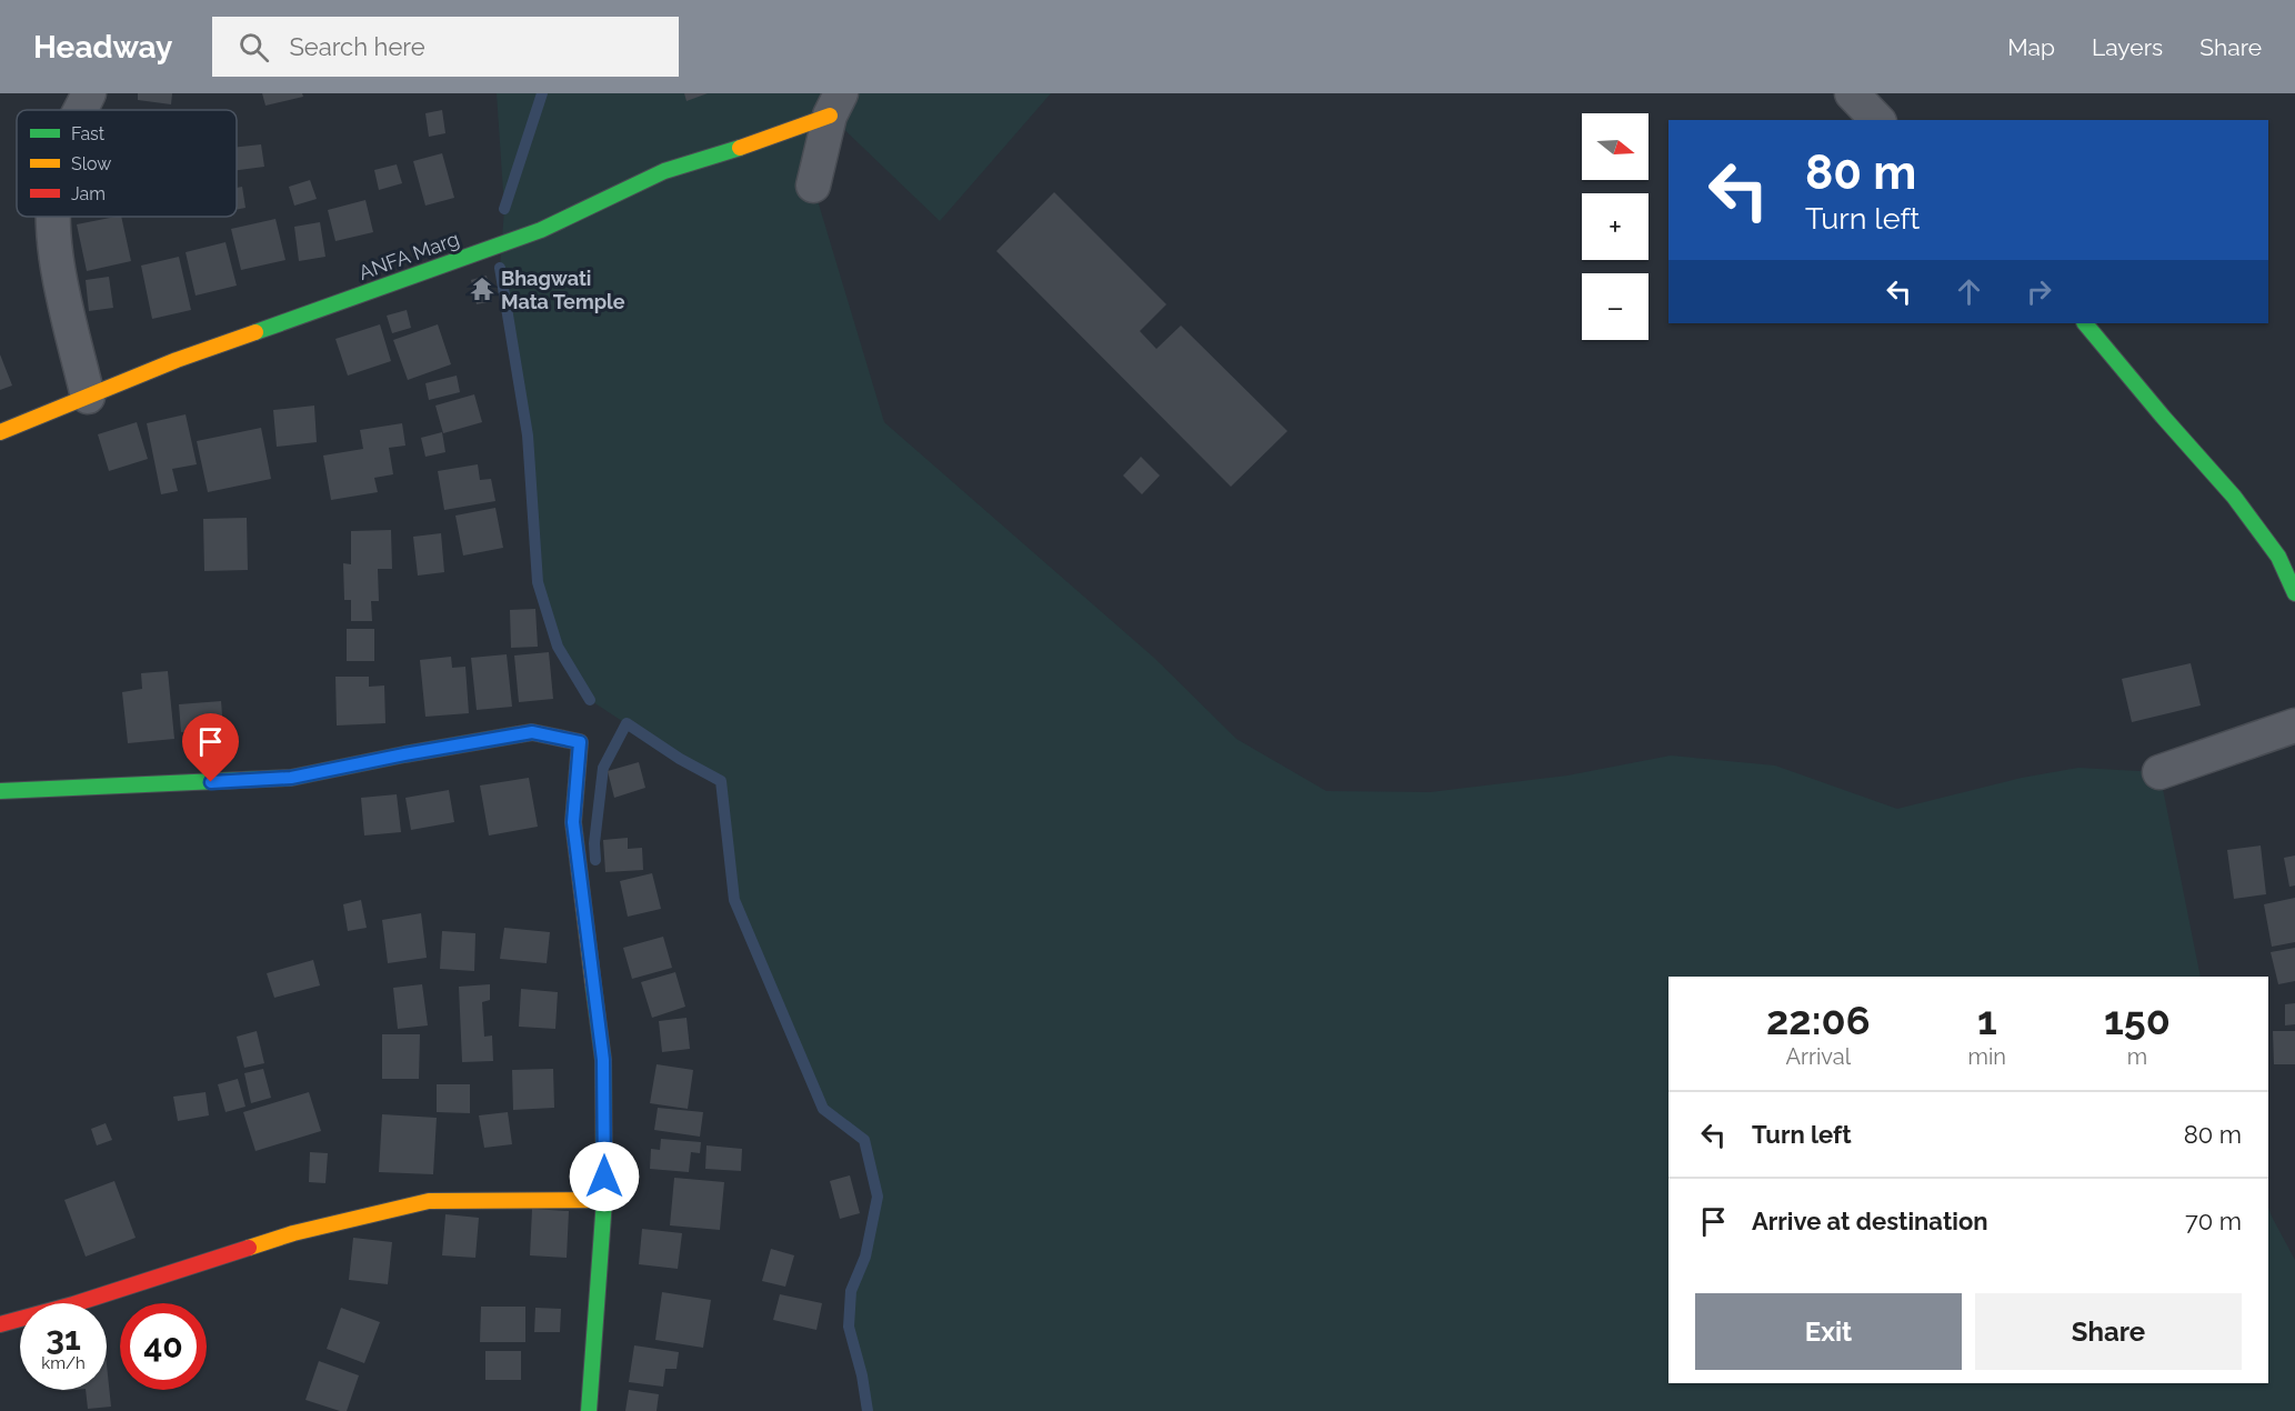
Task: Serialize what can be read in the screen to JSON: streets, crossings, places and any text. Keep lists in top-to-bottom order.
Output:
{
  "streets": {
    "street": ["ANFA Marg"]
  },
  "places": {
    "temple": ["Bhagwati Mata Temple"]
  },
  "legend": ["Fast", "Slow", "Jam"],
  "north": "right",
  "page": {
    "header": "Headway",
    "search": "Search here",
    "nav": ["Map", "Layers", "Share"],
    "map_buttons": ["+", "−"],
    "turn": ["80 m", "Turn left"],
    "eta": [
      "22:06",
      "Arrival",
      "1",
      "min",
      "150",
      "m"
    ],
    "list": [
      {
        "name": "Turn left",
        "value": "80 m"
      },
      {
        "name": "Arrive at destination",
        "value": "70 m"
      }
    ],
    "buttons": ["Exit", "Share"],
    "speed": "31 km/h",
    "limit": "40"
  }
}
